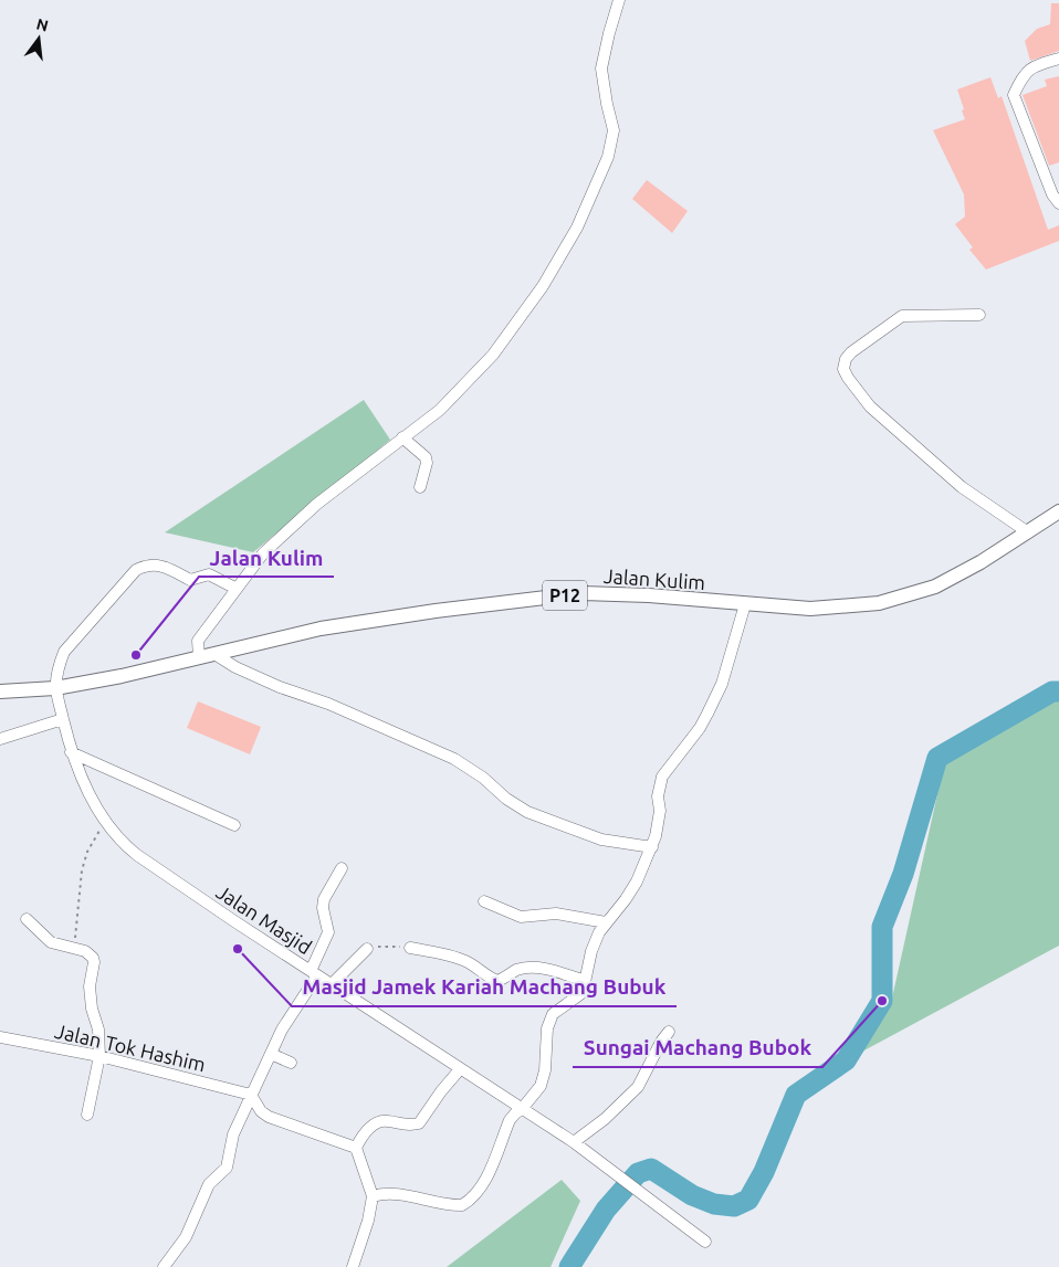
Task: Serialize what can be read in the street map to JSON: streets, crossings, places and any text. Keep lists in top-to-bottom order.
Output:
{
  "streets": {
    "main road": ["Jalan Kulim", "P12"],
    "street": ["Jalan Masjid", "Jalan Tok Hashim"]
  },
  "crossings": [
    ["Jalan Kulim", "Jalan Masjid"]
  ],
  "places": ["Jalan Kulim", "Masjid Jamek Kariah Machang Bubuk", "Sungai Machang Bubok"],
  "north": "top"
}
